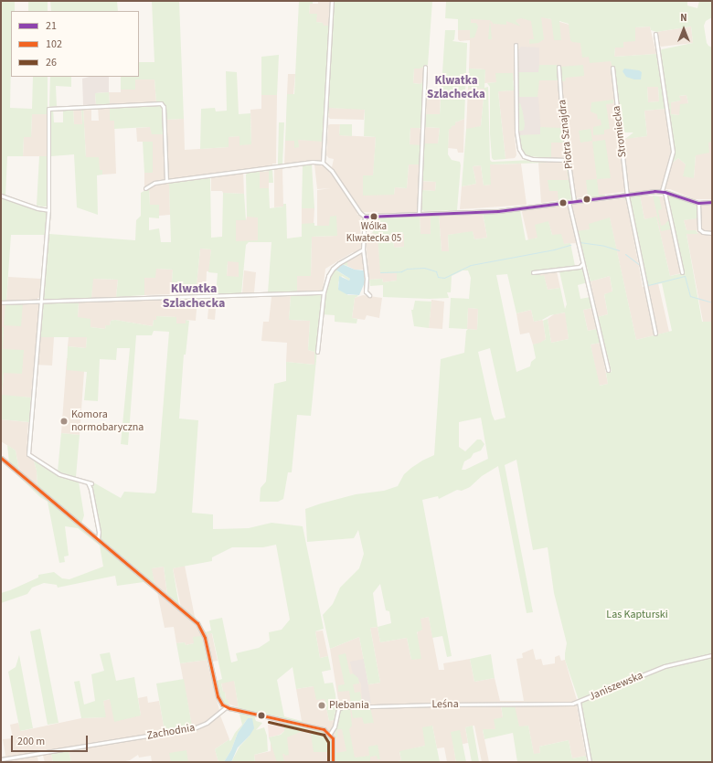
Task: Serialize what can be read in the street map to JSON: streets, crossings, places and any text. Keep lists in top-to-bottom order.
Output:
{
  "streets": {
    "street": [
      "Stromiecka",
      "Piotra Sznajdra",
      "Janiszewska",
      "Leśna",
      "Zachodnia"
    ]
  },
  "crossings": [
    ["Janiszewska", "Leśna"]
  ],
  "districts": ["Klwatka Szlachecka", "Klwatka Szlachecka"],
  "parks": ["Las Kapturski"],
  "places": ["Wólka Klwatecka 05", "Komora normobaryczna", "Plebania"],
  "lines": ["transit line 21", "transit line 102", "transit line 26"],
  "legend": ["21", "102", "26"],
  "scale_bar": "200 m",
  "north": "top"
}
